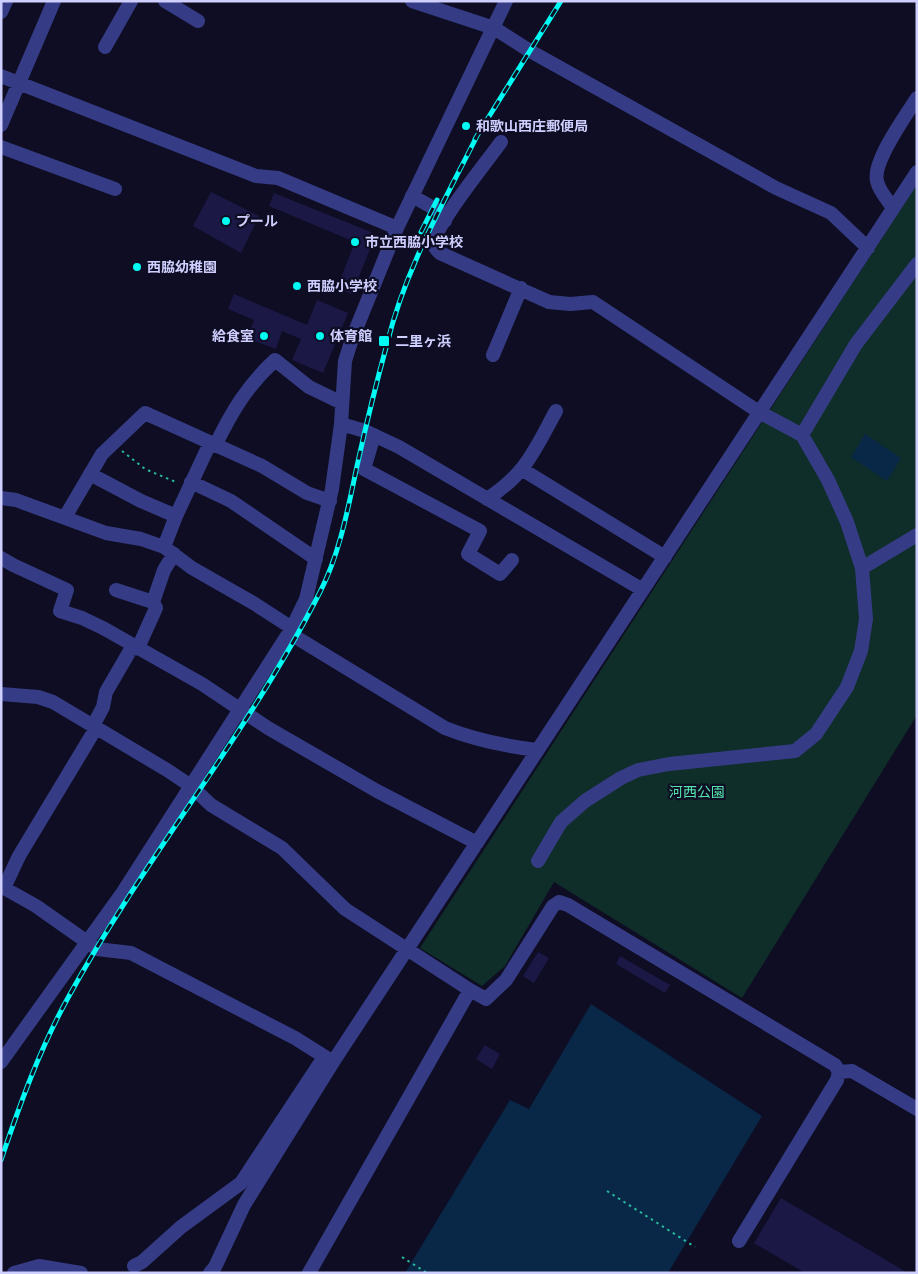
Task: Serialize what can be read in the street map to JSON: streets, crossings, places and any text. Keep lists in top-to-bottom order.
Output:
{
  "parks": ["河西公園"],
  "places": {
    "other": [
      "和歌山西庄郵便局",
      "プール",
      "市立西脇小学校",
      "西脇幼稚園",
      "西脇小学校",
      "給食室",
      "体育館"
    ],
    "transit": ["二里ヶ浜"]
  }
}
